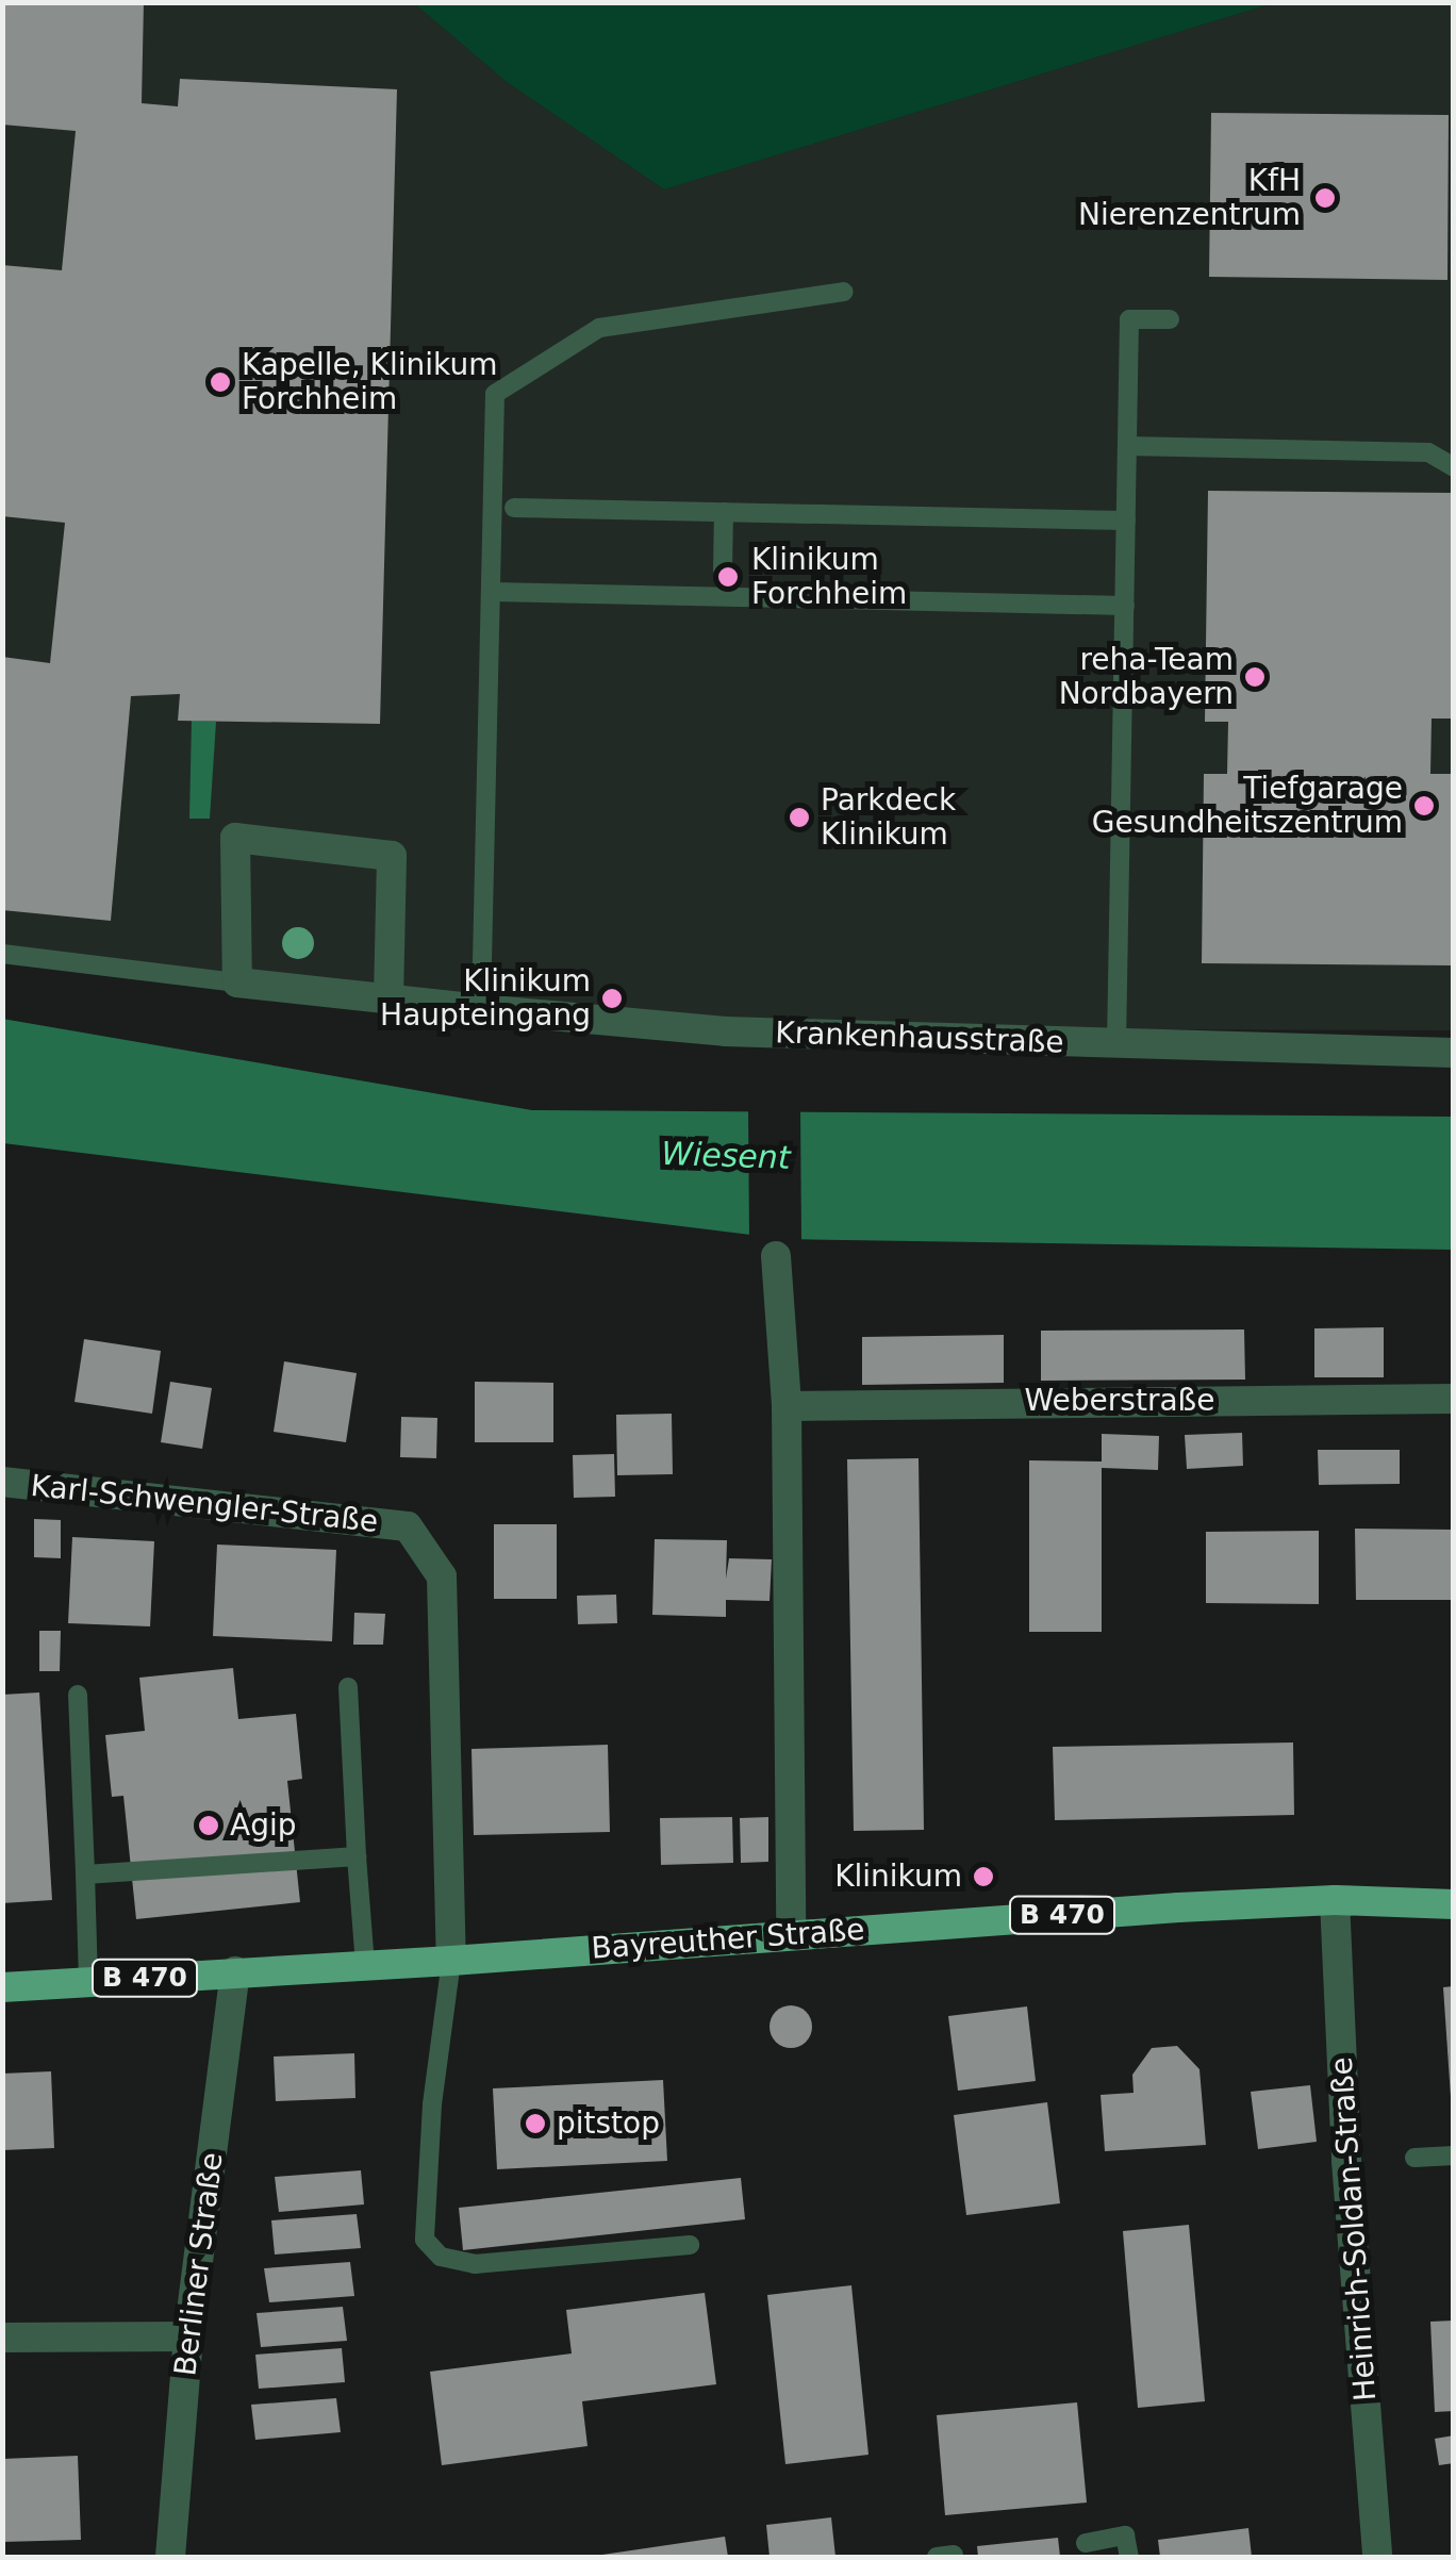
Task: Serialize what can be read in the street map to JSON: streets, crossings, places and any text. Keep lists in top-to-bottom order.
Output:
{
  "streets": {
    "main road": ["B 470", "Bayreuther Straße"],
    "street": [
      "Krankenhausstraße",
      "Weberstraße",
      "Karl-Schwengler-Straße",
      "Heinrich-Soldan-Straße",
      "Berliner Straße"
    ]
  },
  "crossings": [
    ["Karl-Schwengler-Straße", "Bayreuther Straße"],
    ["Bayreuther Straße", "Heinrich-Soldan-Straße"],
    ["Bayreuther Straße", "Berliner Straße"]
  ],
  "water": ["Wiesent"],
  "places": [
    "KfH Nierenzentrum",
    "Kapelle, Klinikum Forchheim",
    "Klinikum Forchheim",
    "reha-Team Nordbayern",
    "Tiefgarage Gesundheitszentrum",
    "Parkdeck Klinikum",
    "Klinikum Haupteingang",
    "Agip",
    "Klinikum",
    "pitstop"
  ]
}
